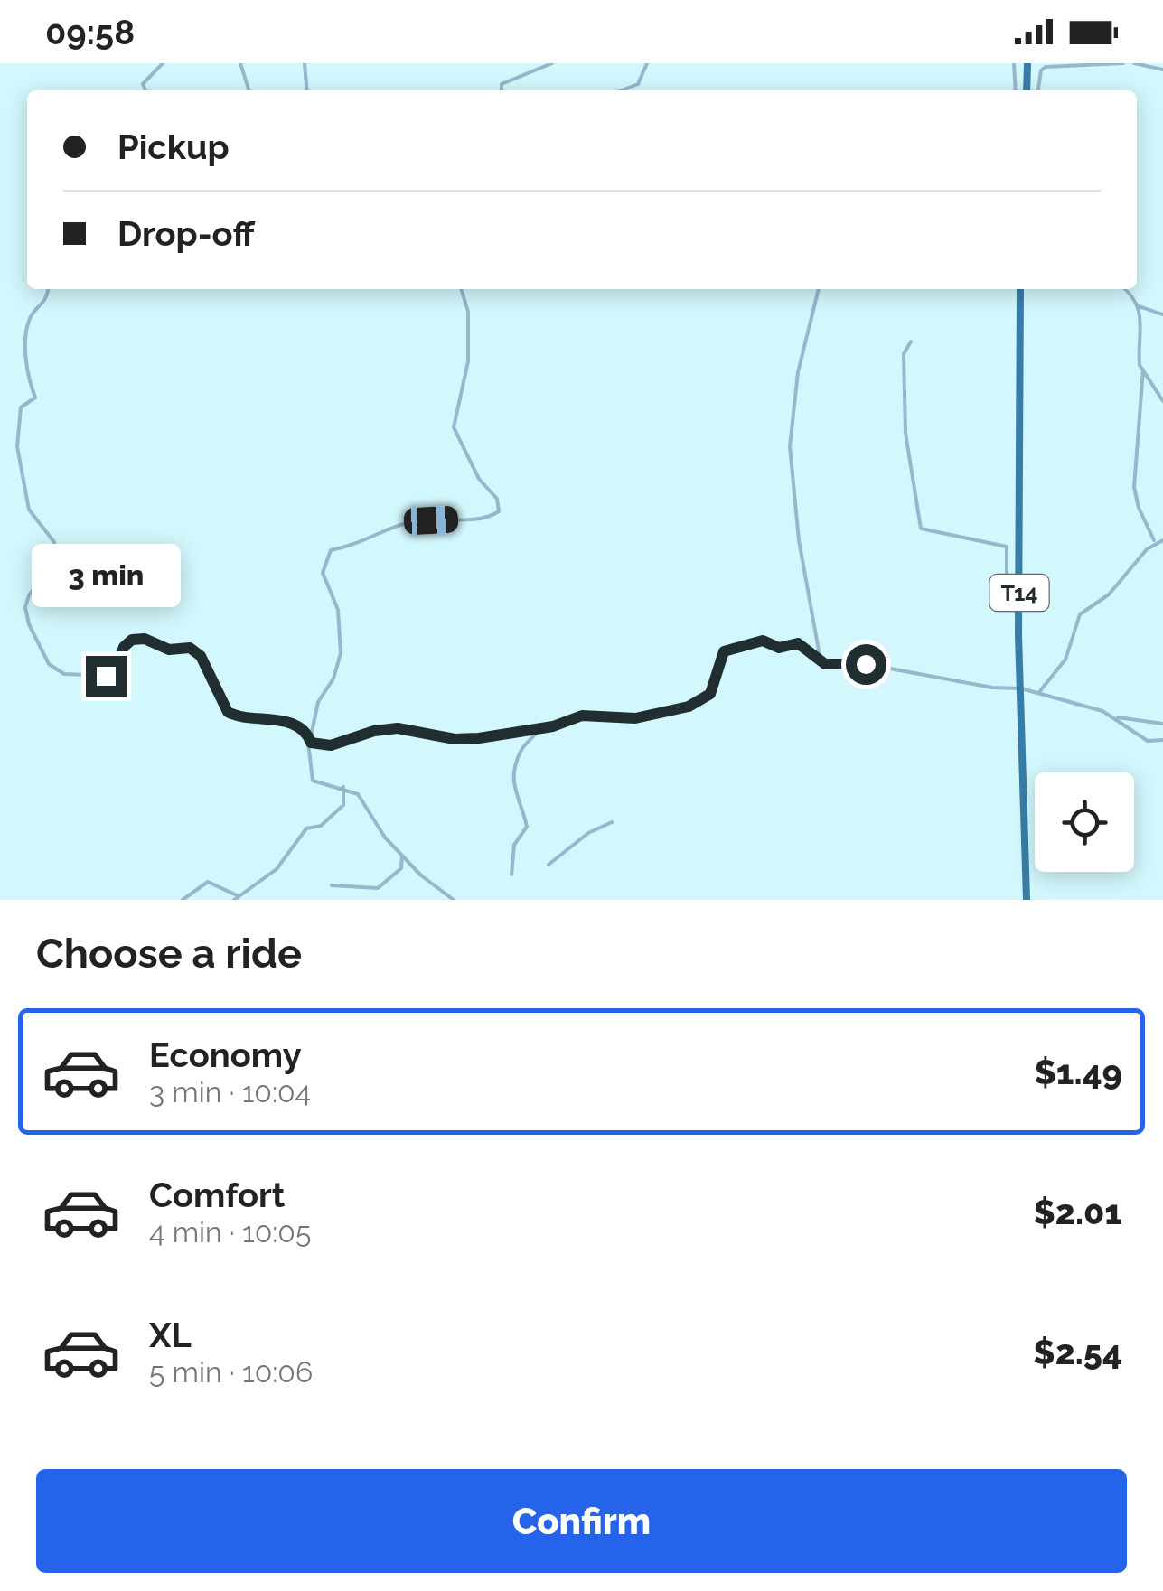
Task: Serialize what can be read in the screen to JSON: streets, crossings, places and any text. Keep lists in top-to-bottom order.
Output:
{
  "streets": {
    "highway": ["T14"]
  },
  "page": {
    "status": "09:58",
    "banner": ["Pickup", "Drop-off"],
    "bubble": "3 min",
    "heading": "Choose a ride",
    "list": [
      {
        "name": "Economy",
        "note": "3 min · 10:04",
        "value": "$1.49"
      },
      {
        "name": "Comfort",
        "note": "4 min · 10:05",
        "value": "$2.01"
      },
      {
        "name": "XL",
        "note": "5 min · 10:06",
        "value": "$2.54"
      }
    ],
    "buttons": "Confirm"
  }
}
